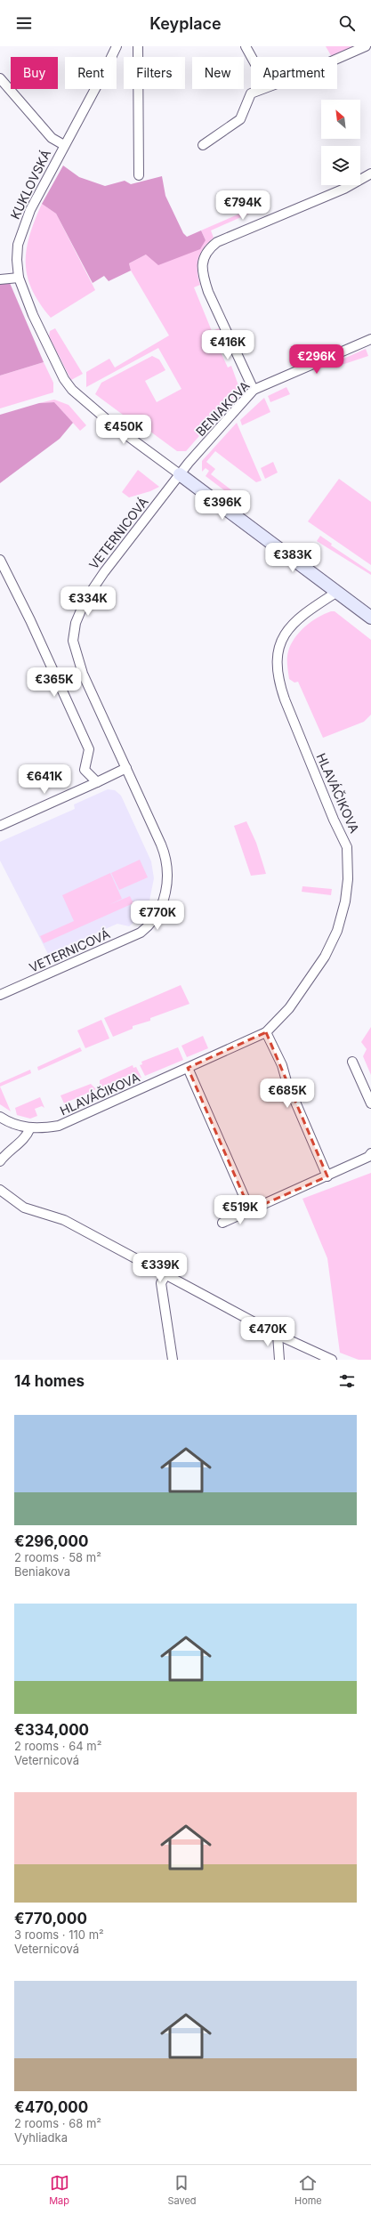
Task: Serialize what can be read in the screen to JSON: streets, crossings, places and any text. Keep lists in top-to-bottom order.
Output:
{
  "streets": {
    "street": [
      "KUKLOVSKÁ",
      "BENIAKOVA",
      "VETERNICOVÁ",
      "HLAVÁČIKOVA"
    ]
  },
  "crossings": [
    ["KUKLOVSKÁ", "BENIAKOVA"],
    ["KUKLOVSKÁ", "VETERNICOVÁ"],
    ["BENIAKOVA", "VETERNICOVÁ"]
  ],
  "north": "top left",
  "page": {
    "header": "Keyplace",
    "chip": [
      "Buy",
      "Rent",
      "Filters",
      "New",
      "Apartment"
    ],
    "price": [
      "€794K",
      "€416K",
      "€296K",
      "€450K",
      "€396K",
      "€383K",
      "€334K",
      "€365K",
      "€641K",
      "€770K",
      "€685K",
      "€519K",
      "€339K",
      "€470K"
    ],
    "heading": "14 homes",
    "list": [
      {
        "name": "€296,000",
        "note": "2 rooms · 58 m² · Beniakova"
      },
      {
        "name": "€334,000",
        "note": "2 rooms · 64 m² · Veternicová"
      },
      {
        "name": "€770,000",
        "note": "3 rooms · 110 m² · Veternicová"
      },
      {
        "name": "€470,000",
        "note": "2 rooms · 68 m² · Vyhliadka"
      }
    ],
    "tabs": ["Map", "Saved", "Home"]
  }
}
